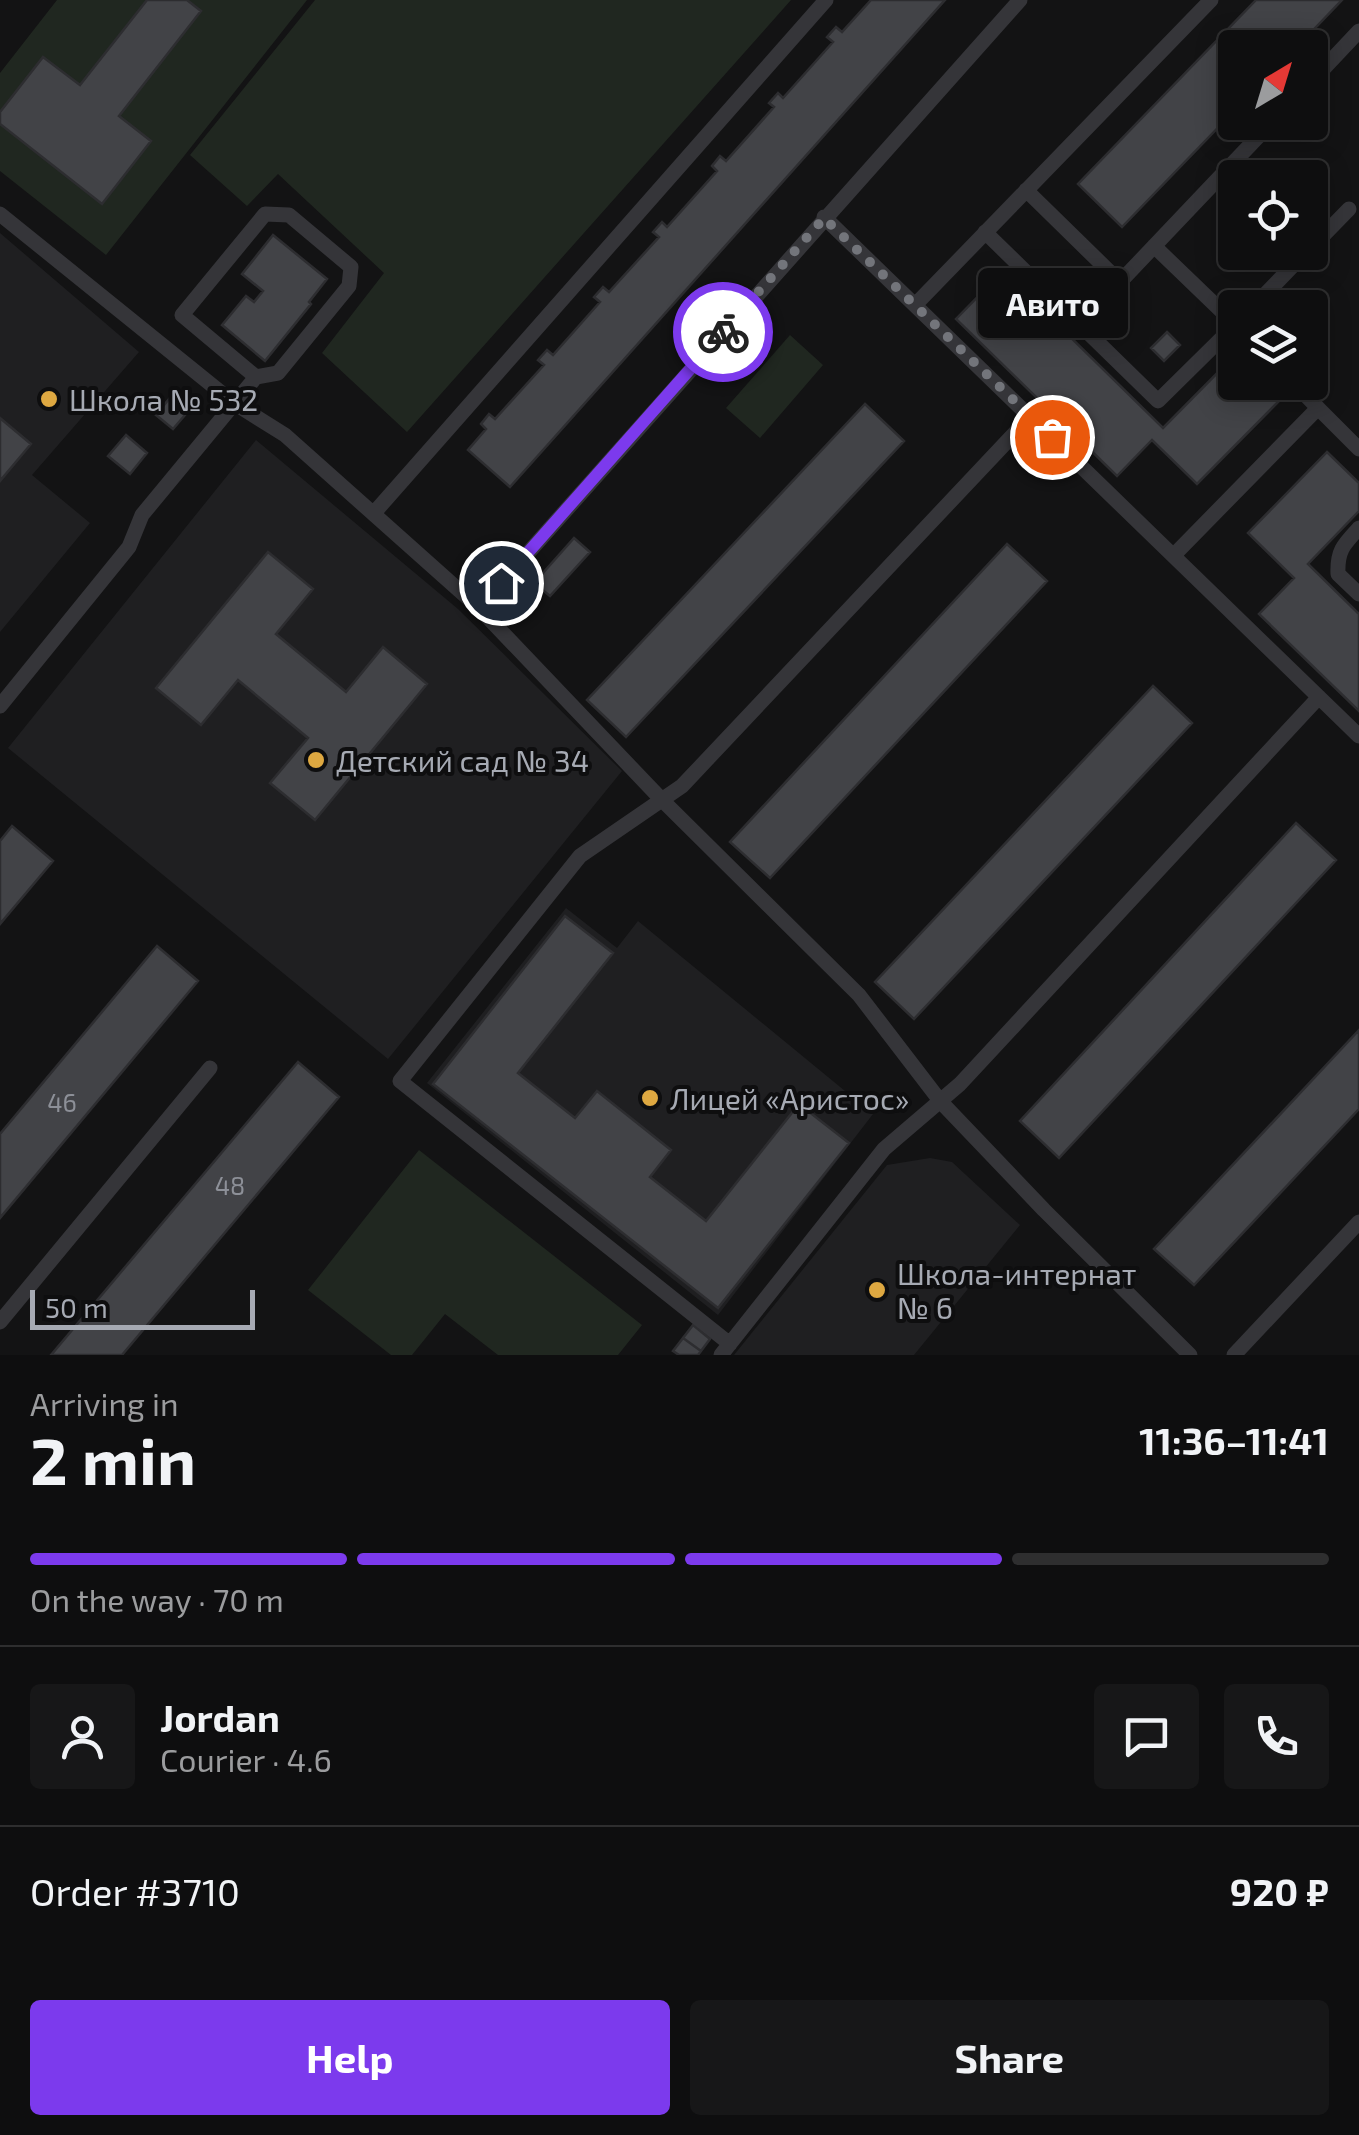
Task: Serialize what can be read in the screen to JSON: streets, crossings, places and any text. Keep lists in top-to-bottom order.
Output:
{
  "places": [
    "Школа № 532",
    "Авито",
    "Детский сад № 34",
    "Лицей «Аристос»",
    "Школа-интернат № 6"
  ],
  "house_numbers": ["46", "48"],
  "scale_bar": "50 m",
  "north": "top right",
  "page": {
    "bubble": "Авито",
    "scale": "50 m",
    "heading": ["2 min", "Arriving in", "11:36–11:41"],
    "panel": [
      "Jordan",
      "Courier · 4.6",
      "Order #3710",
      "920 ₽"
    ],
    "bar": "On the way · 70 m",
    "buttons": ["Help", "Share"]
  }
}
